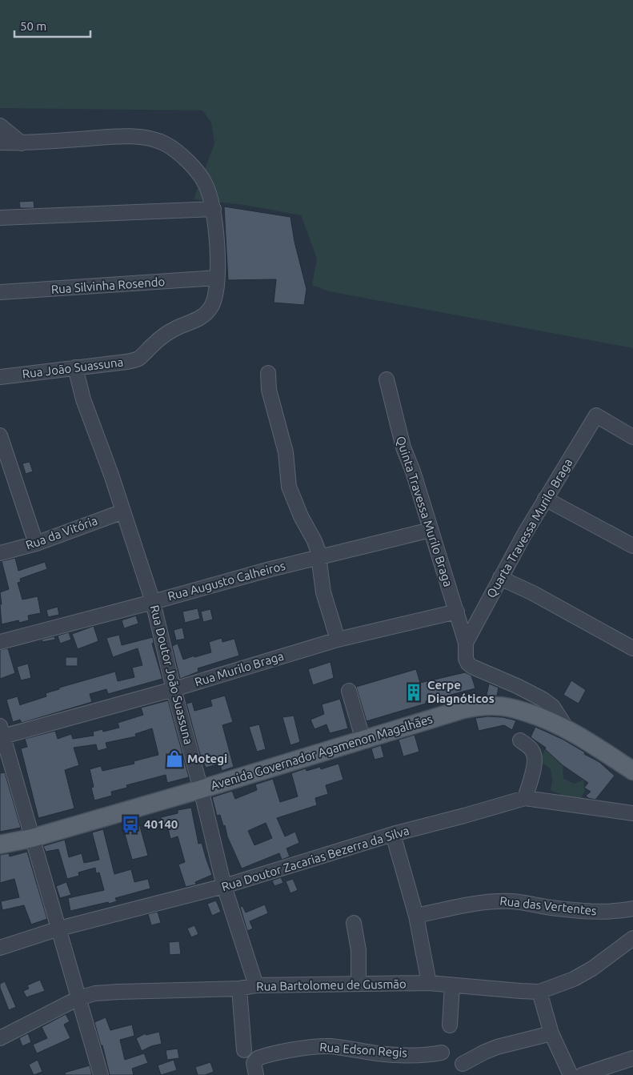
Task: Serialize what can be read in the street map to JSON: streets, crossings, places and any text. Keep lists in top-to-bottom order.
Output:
{
  "streets": {
    "main road": ["Avenida Governador Agamenon Magalhães"],
    "street": [
      "Rua Silvinha Rosendo",
      "Rua João Suassuna",
      "Quinta Travessa Murilo Braga",
      "Quarta Travessa Murilo Braga",
      "Rua da Vitória",
      "Rua Augusto Calheiros",
      "Rua Murilo Braga",
      "Rua Doutor João Suassuna",
      "Rua Doutor Zacarias Bezerra da Silva",
      "Rua das Vertentes",
      "Rua Bartolomeu de Gusmão",
      "Rua Edson Regis"
    ]
  },
  "crossings": [
    ["Rua Silvinha Rosendo", "Rua João Suassuna"],
    ["Rua João Suassuna", "Rua Doutor João Suassuna"],
    ["Quinta Travessa Murilo Braga", "Quarta Travessa Murilo Braga"],
    ["Quinta Travessa Murilo Braga", "Rua Augusto Calheiros"],
    ["Quinta Travessa Murilo Braga", "Rua Murilo Braga"],
    ["Quinta Travessa Murilo Braga", "Avenida Governador Agamenon Magalhães"],
    ["Rua da Vitória", "Rua Doutor João Suassuna"],
    ["Rua Augusto Calheiros", "Rua Doutor João Suassuna"],
    ["Rua Murilo Braga", "Rua Doutor João Suassuna"],
    ["Rua Doutor João Suassuna", "Avenida Governador Agamenon Magalhães"],
    ["Rua Doutor João Suassuna", "Rua Doutor Zacarias Bezerra da Silva"],
    ["Rua Doutor João Suassuna", "Rua Bartolomeu de Gusmão"]
  ],
  "places": {
    "building": ["Cerpe Diagnóticos"],
    "shop": ["Motegi"],
    "bus stop": ["40140"]
  },
  "scale_bar": "50 m"
}
